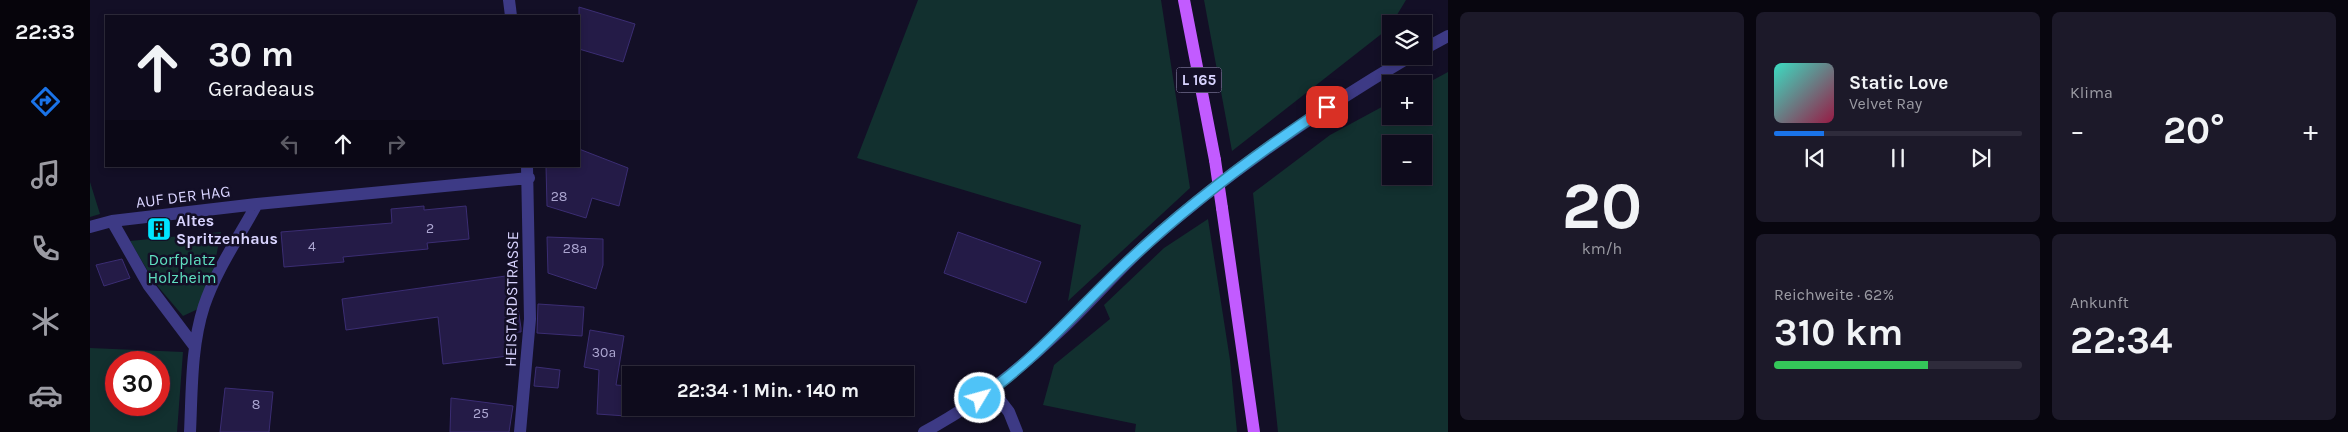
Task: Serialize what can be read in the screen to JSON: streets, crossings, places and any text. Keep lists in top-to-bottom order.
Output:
{
  "streets": {
    "main road": ["L 165"],
    "street": ["AUF DER HAG", "HEISTARDSTRASSE"]
  },
  "crossings": [
    ["AUF DER HAG", "HEISTARDSTRASSE"]
  ],
  "parks": ["Dorfplatz Holzheim"],
  "places": {
    "building": ["Altes Spritzenhaus"]
  },
  "house_numbers": [
    "28",
    "2",
    "4",
    "28a",
    "30a",
    "8",
    "25"
  ],
  "page": {
    "tabs": "22:33",
    "tile": [
      ["20", "km/h"],
      "Klima",
      ["Reichweite · 62%", "310 km"],
      ["Ankunft", "22:34"]
    ],
    "map_buttons": ["+", "−"],
    "turn": ["30 m", "Geradeaus"],
    "song": ["Static Love", "Velvet Ray"],
    "heat": ["−", "20°", "+"],
    "limit": "30",
    "trip": "22:34 · 1 Min. · 140 m"
  }
}
